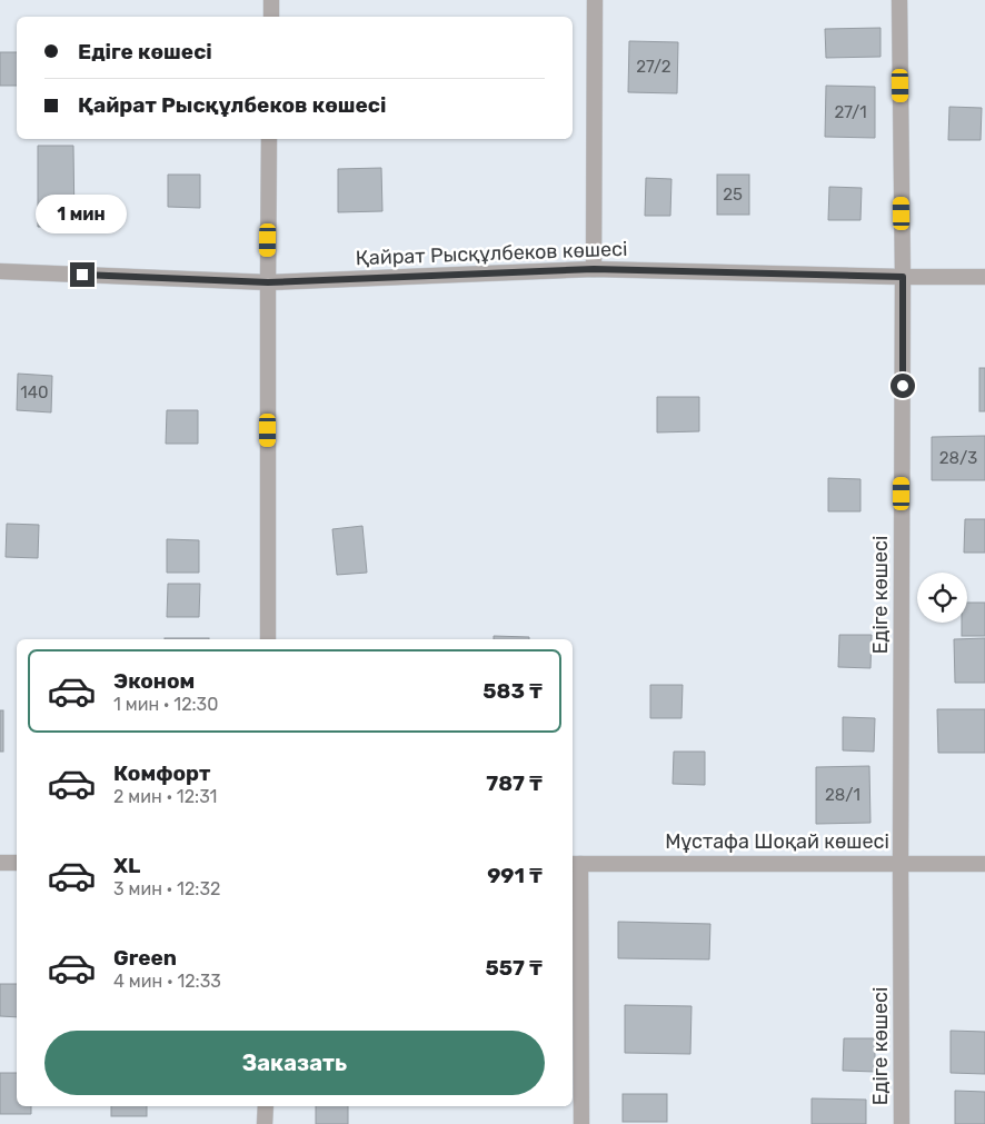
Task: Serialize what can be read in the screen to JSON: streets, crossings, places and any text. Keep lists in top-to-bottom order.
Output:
{
  "streets": {
    "street": ["Қайрат Рысқұлбеков көшесі", "Едіге көшесі", "Мұстафа Шоқай көшесі"]
  },
  "crossings": [
    ["Қайрат Рысқұлбеков көшесі", "Едіге көшесі"],
    ["Едіге көшесі", "Мұстафа Шоқай көшесі"]
  ],
  "house_numbers": [
    "27/2",
    "27/1",
    "25",
    "140",
    "28/3",
    "28/1"
  ],
  "page": {
    "banner": ["Едіге көшесі", "Қайрат Рысқұлбеков көшесі"],
    "bubble": "1 мин",
    "list": [
      {
        "name": "Эконом",
        "note": "1 мин · 12:30",
        "value": "583 ₸"
      },
      {
        "name": "Комфорт",
        "note": "2 мин · 12:31",
        "value": "787 ₸"
      },
      {
        "name": "XL",
        "note": "3 мин · 12:32",
        "value": "991 ₸"
      },
      {
        "name": "Green",
        "note": "4 мин · 12:33",
        "value": "557 ₸"
      }
    ],
    "buttons": "Заказать"
  }
}
